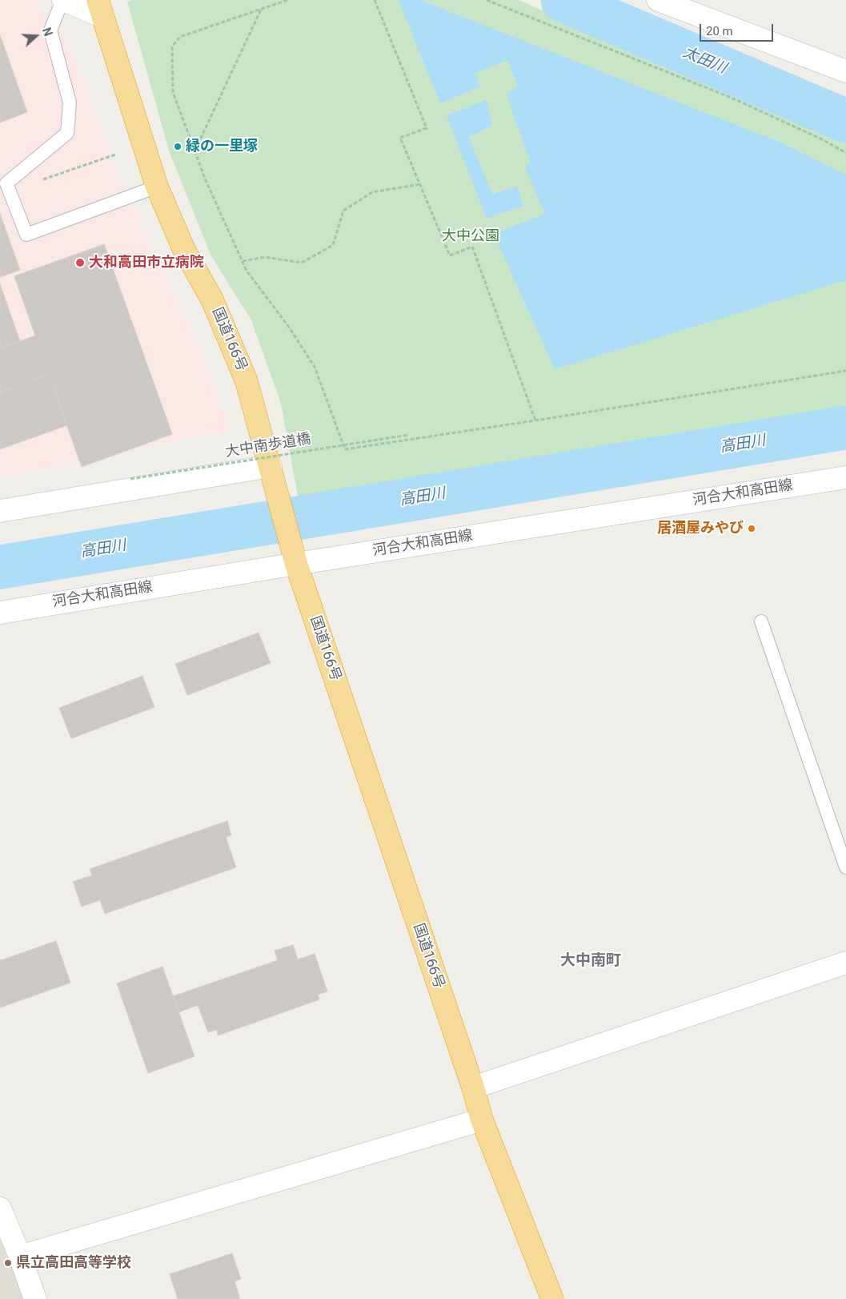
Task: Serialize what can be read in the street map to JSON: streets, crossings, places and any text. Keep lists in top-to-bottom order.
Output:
{
  "streets": {
    "highway": ["国道166号"],
    "street": ["河合大和高田線"],
    "path": ["大中南歩道橋"]
  },
  "crossings": [
    ["国道166号", "河合大和高田線"]
  ],
  "districts": ["大中南町"],
  "water": ["太田川", "高田川"],
  "parks": ["大中公園"],
  "places": [
    "緑の一里塚",
    "大和高田市立病院",
    "居酒屋みやび",
    "県立高田高等学校"
  ],
  "scale_bar": "20 m",
  "north": "right"
}
